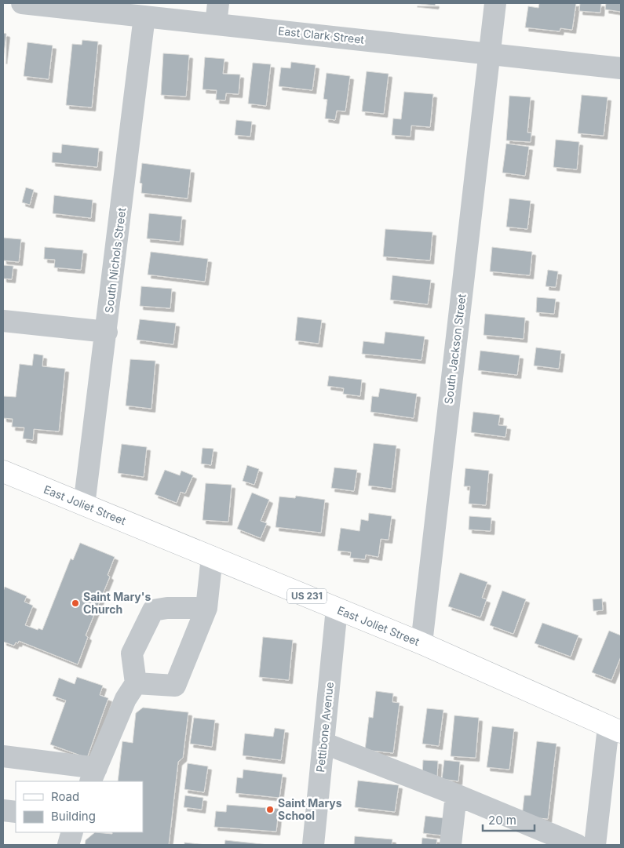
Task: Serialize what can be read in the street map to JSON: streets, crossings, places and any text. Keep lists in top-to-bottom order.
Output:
{
  "streets": {
    "main road": ["East Joliet Street", "US 231"],
    "street": [
      "East Clark Street",
      "South Nichols Street",
      "South Jackson Street",
      "Pettibone Avenue"
    ]
  },
  "crossings": [
    ["East Clark Street", "South Nichols Street"],
    ["East Clark Street", "South Jackson Street"],
    ["South Nichols Street", "East Joliet Street"],
    ["South Jackson Street", "East Joliet Street"],
    ["East Joliet Street", "Pettibone Avenue"]
  ],
  "places": ["Saint Mary's Church", "Saint Marys School"],
  "legend": ["Road", "Building"],
  "scale_bar": "20 m"
}
